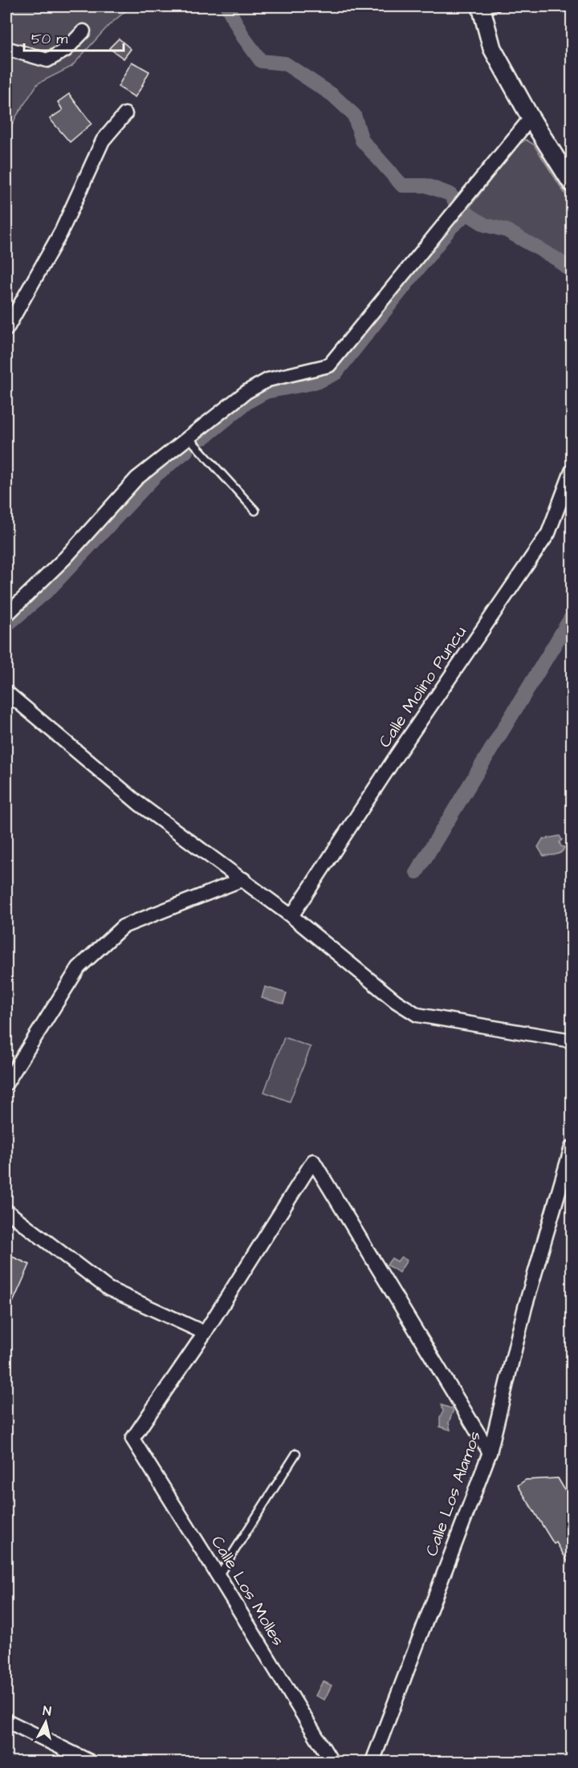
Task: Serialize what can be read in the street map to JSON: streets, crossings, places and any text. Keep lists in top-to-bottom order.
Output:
{
  "streets": {
    "street": ["Calle Molino Puncu", "Calle Los Alamos", "Calle Los Molles"]
  },
  "scale_bar": "50 m",
  "north": "top"
}
